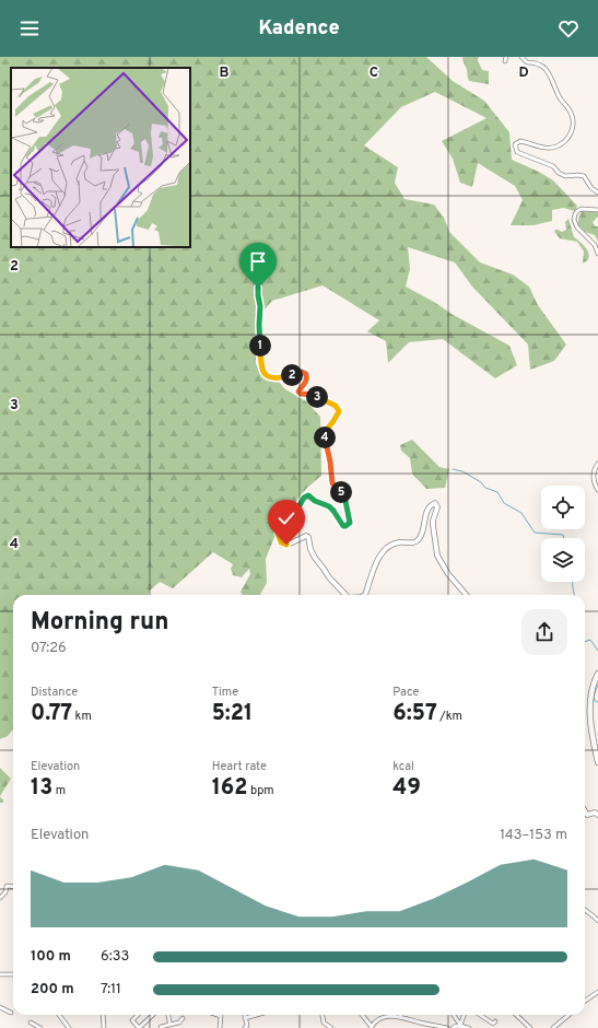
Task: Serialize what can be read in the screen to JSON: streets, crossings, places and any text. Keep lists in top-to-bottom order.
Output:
{
  "page": {
    "header": "Kadence",
    "pins": [
      "1",
      "2",
      "3",
      "4",
      "5"
    ],
    "heading": ["Morning run", "07:26"],
    "stats": [
      ["Distance", "0.77 km"],
      ["Time", "5:21"],
      ["Pace", "6:57 /km"],
      ["Elevation", "13 m"],
      ["Heart rate", "162 bpm"],
      ["kcal", "49"]
    ],
    "chart": ["Elevation", "143–153 m"],
    "list": [
      {
        "name": "100 m",
        "note": "6:33"
      },
      {
        "name": "200 m",
        "note": "7:11"
      }
    ]
  },
  "grid": {
    "columns": ["B", "C", "D"],
    "rows": ["2", "3", "4"]
  }
}
